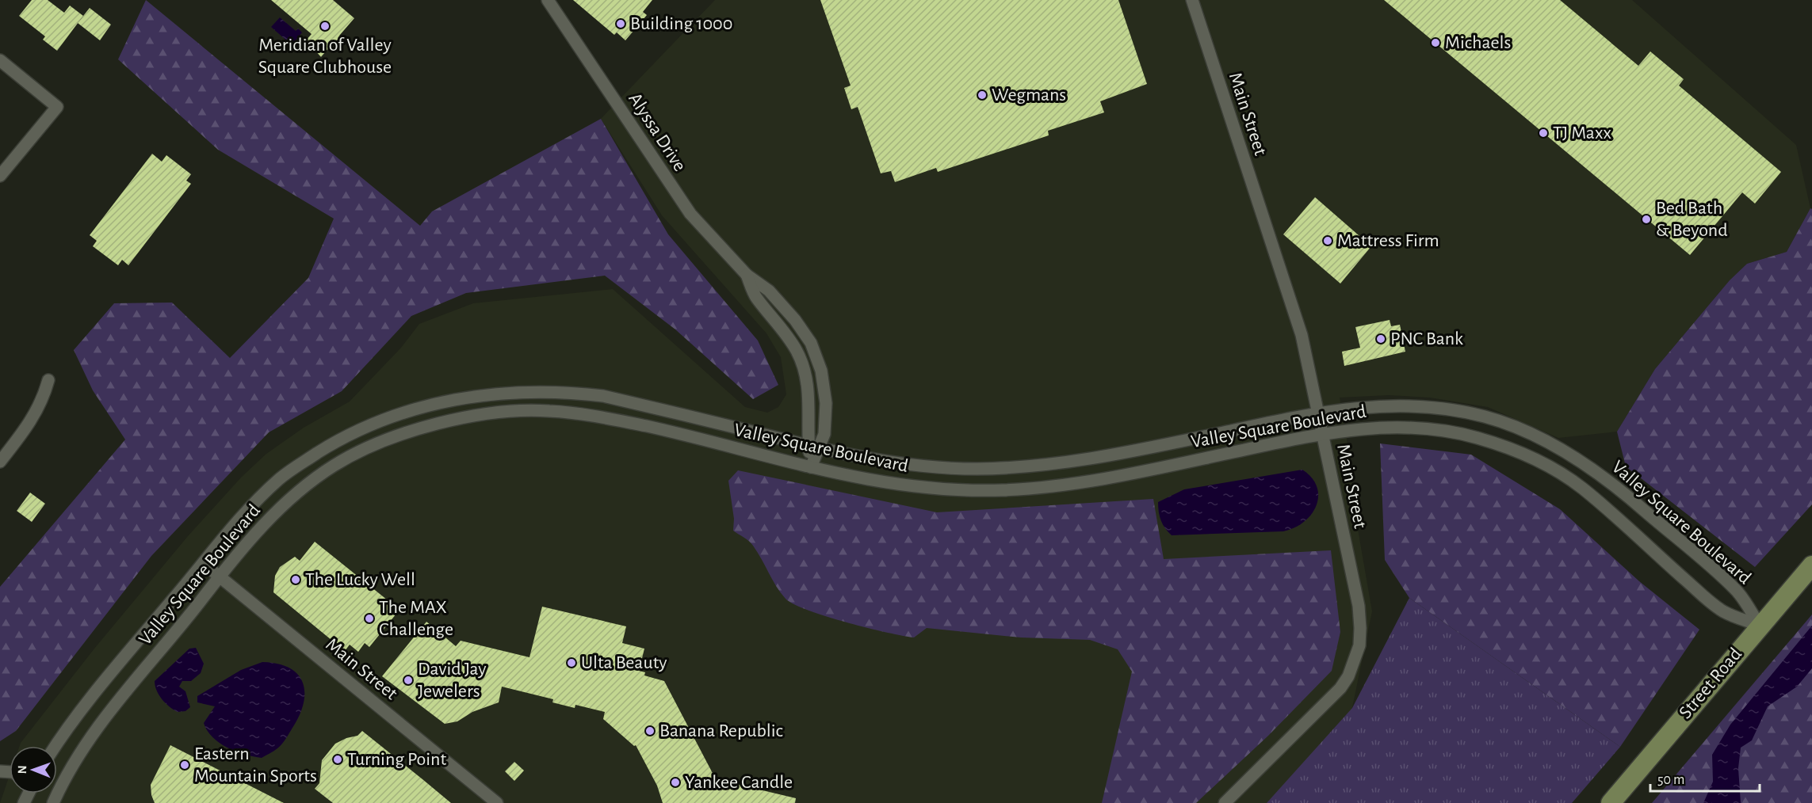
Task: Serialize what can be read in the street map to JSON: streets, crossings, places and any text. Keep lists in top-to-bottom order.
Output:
{
  "streets": {
    "main road": ["Street Road"],
    "street": ["Main Street", "Alyssa Drive", "Valley Square Boulevard"]
  },
  "crossings": [
    ["Main Street", "Valley Square Boulevard"],
    ["Alyssa Drive", "Valley Square Boulevard"],
    ["Valley Square Boulevard", "Street Road"]
  ],
  "places": [
    "Building 1000",
    "Meridian of Valley Square Clubhouse",
    "Michaels",
    "Wegmans",
    "TJ Maxx",
    "Bed Bath & Beyond",
    "Mattress Firm",
    "PNC Bank",
    "The Lucky Well",
    "The MAX Challenge",
    "Ulta Beauty",
    "David Jay Jewelers",
    "Banana Republic",
    "Turning Point",
    "Eastern Mountain Sports",
    "Yankee Candle"
  ],
  "scale_bar": "50 m",
  "north": "left"
}
